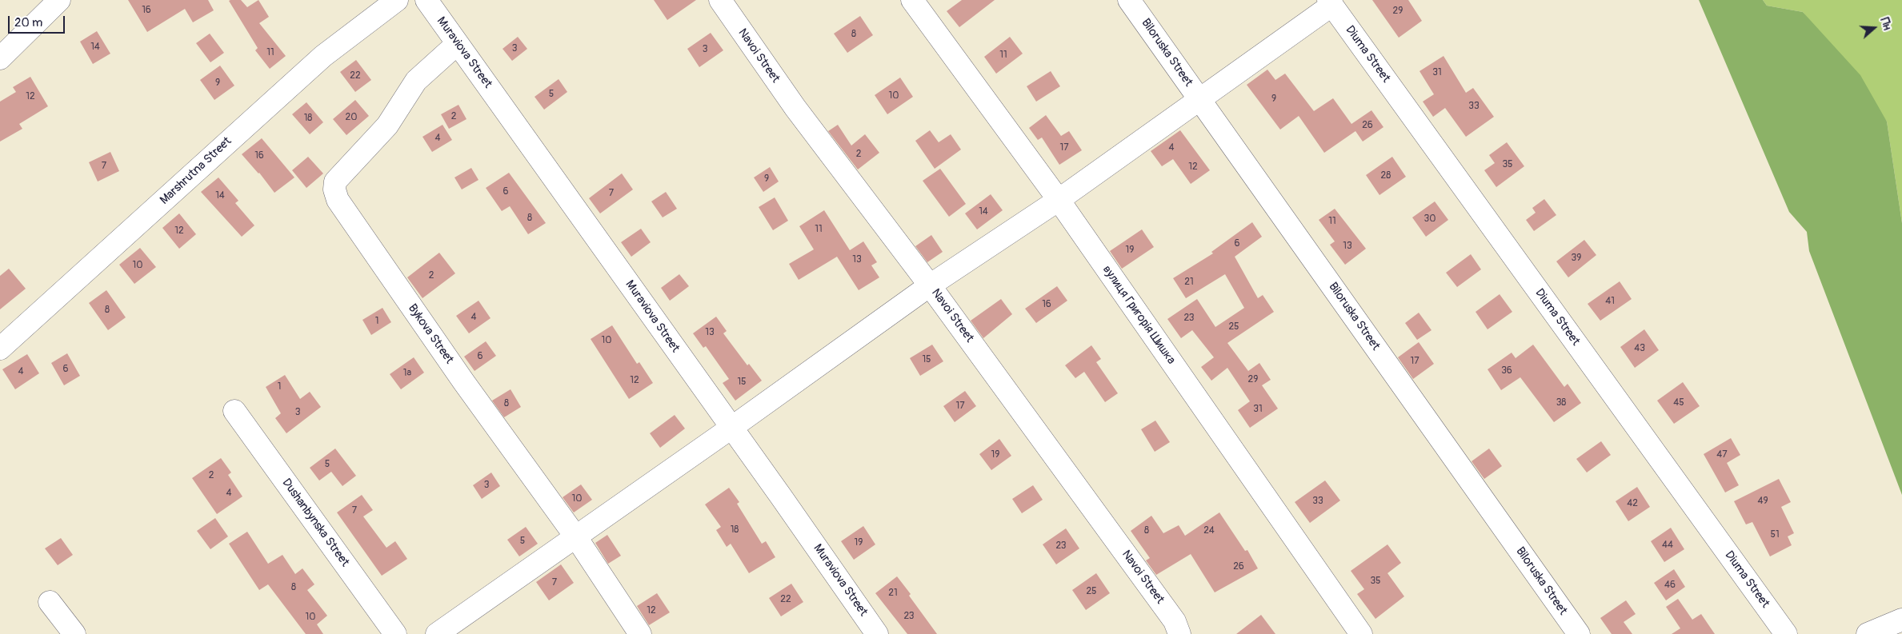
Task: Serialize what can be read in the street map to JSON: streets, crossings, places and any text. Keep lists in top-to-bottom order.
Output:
{
  "streets": {
    "street": [
      "Muraviova Street",
      "Biloruska Street",
      "Diuma Street",
      "Navoi Street",
      "Marshrutna Street",
      "вулиця Григорія Шишка",
      "Bykova Street",
      "Dushanbynska Street"
    ]
  },
  "crossings": [
    ["Muraviova Street", "Bykova Street"]
  ],
  "house_numbers": [
    "16",
    "29",
    "8",
    "14",
    "3",
    "3",
    "11",
    "11",
    "31",
    "22",
    "9",
    "5",
    "10",
    "12",
    "9",
    "33",
    "2",
    "20",
    "18",
    "26",
    "4",
    "17",
    "4",
    "2",
    "16",
    "35",
    "7",
    "12",
    "28",
    "9",
    "6",
    "7",
    "14",
    "14",
    "8",
    "30",
    "11",
    "11",
    "12",
    "6",
    "13",
    "19",
    "39",
    "13",
    "10",
    "2",
    "21",
    "41",
    "16",
    "8",
    "4",
    "23",
    "1",
    "25",
    "13",
    "10",
    "43",
    "6",
    "15",
    "17",
    "6",
    "36",
    "4",
    "1а",
    "29",
    "12",
    "15",
    "1",
    "38",
    "45",
    "8",
    "17",
    "31",
    "3",
    "19",
    "47",
    "5",
    "2",
    "3",
    "4",
    "10",
    "33",
    "49",
    "42",
    "7",
    "18",
    "8",
    "24",
    "51",
    "5",
    "19",
    "44",
    "23",
    "26",
    "35",
    "7",
    "46",
    "8",
    "25",
    "21",
    "22",
    "12",
    "23",
    "10"
  ],
  "scale_bar": "20 m",
  "north": "right"
}
